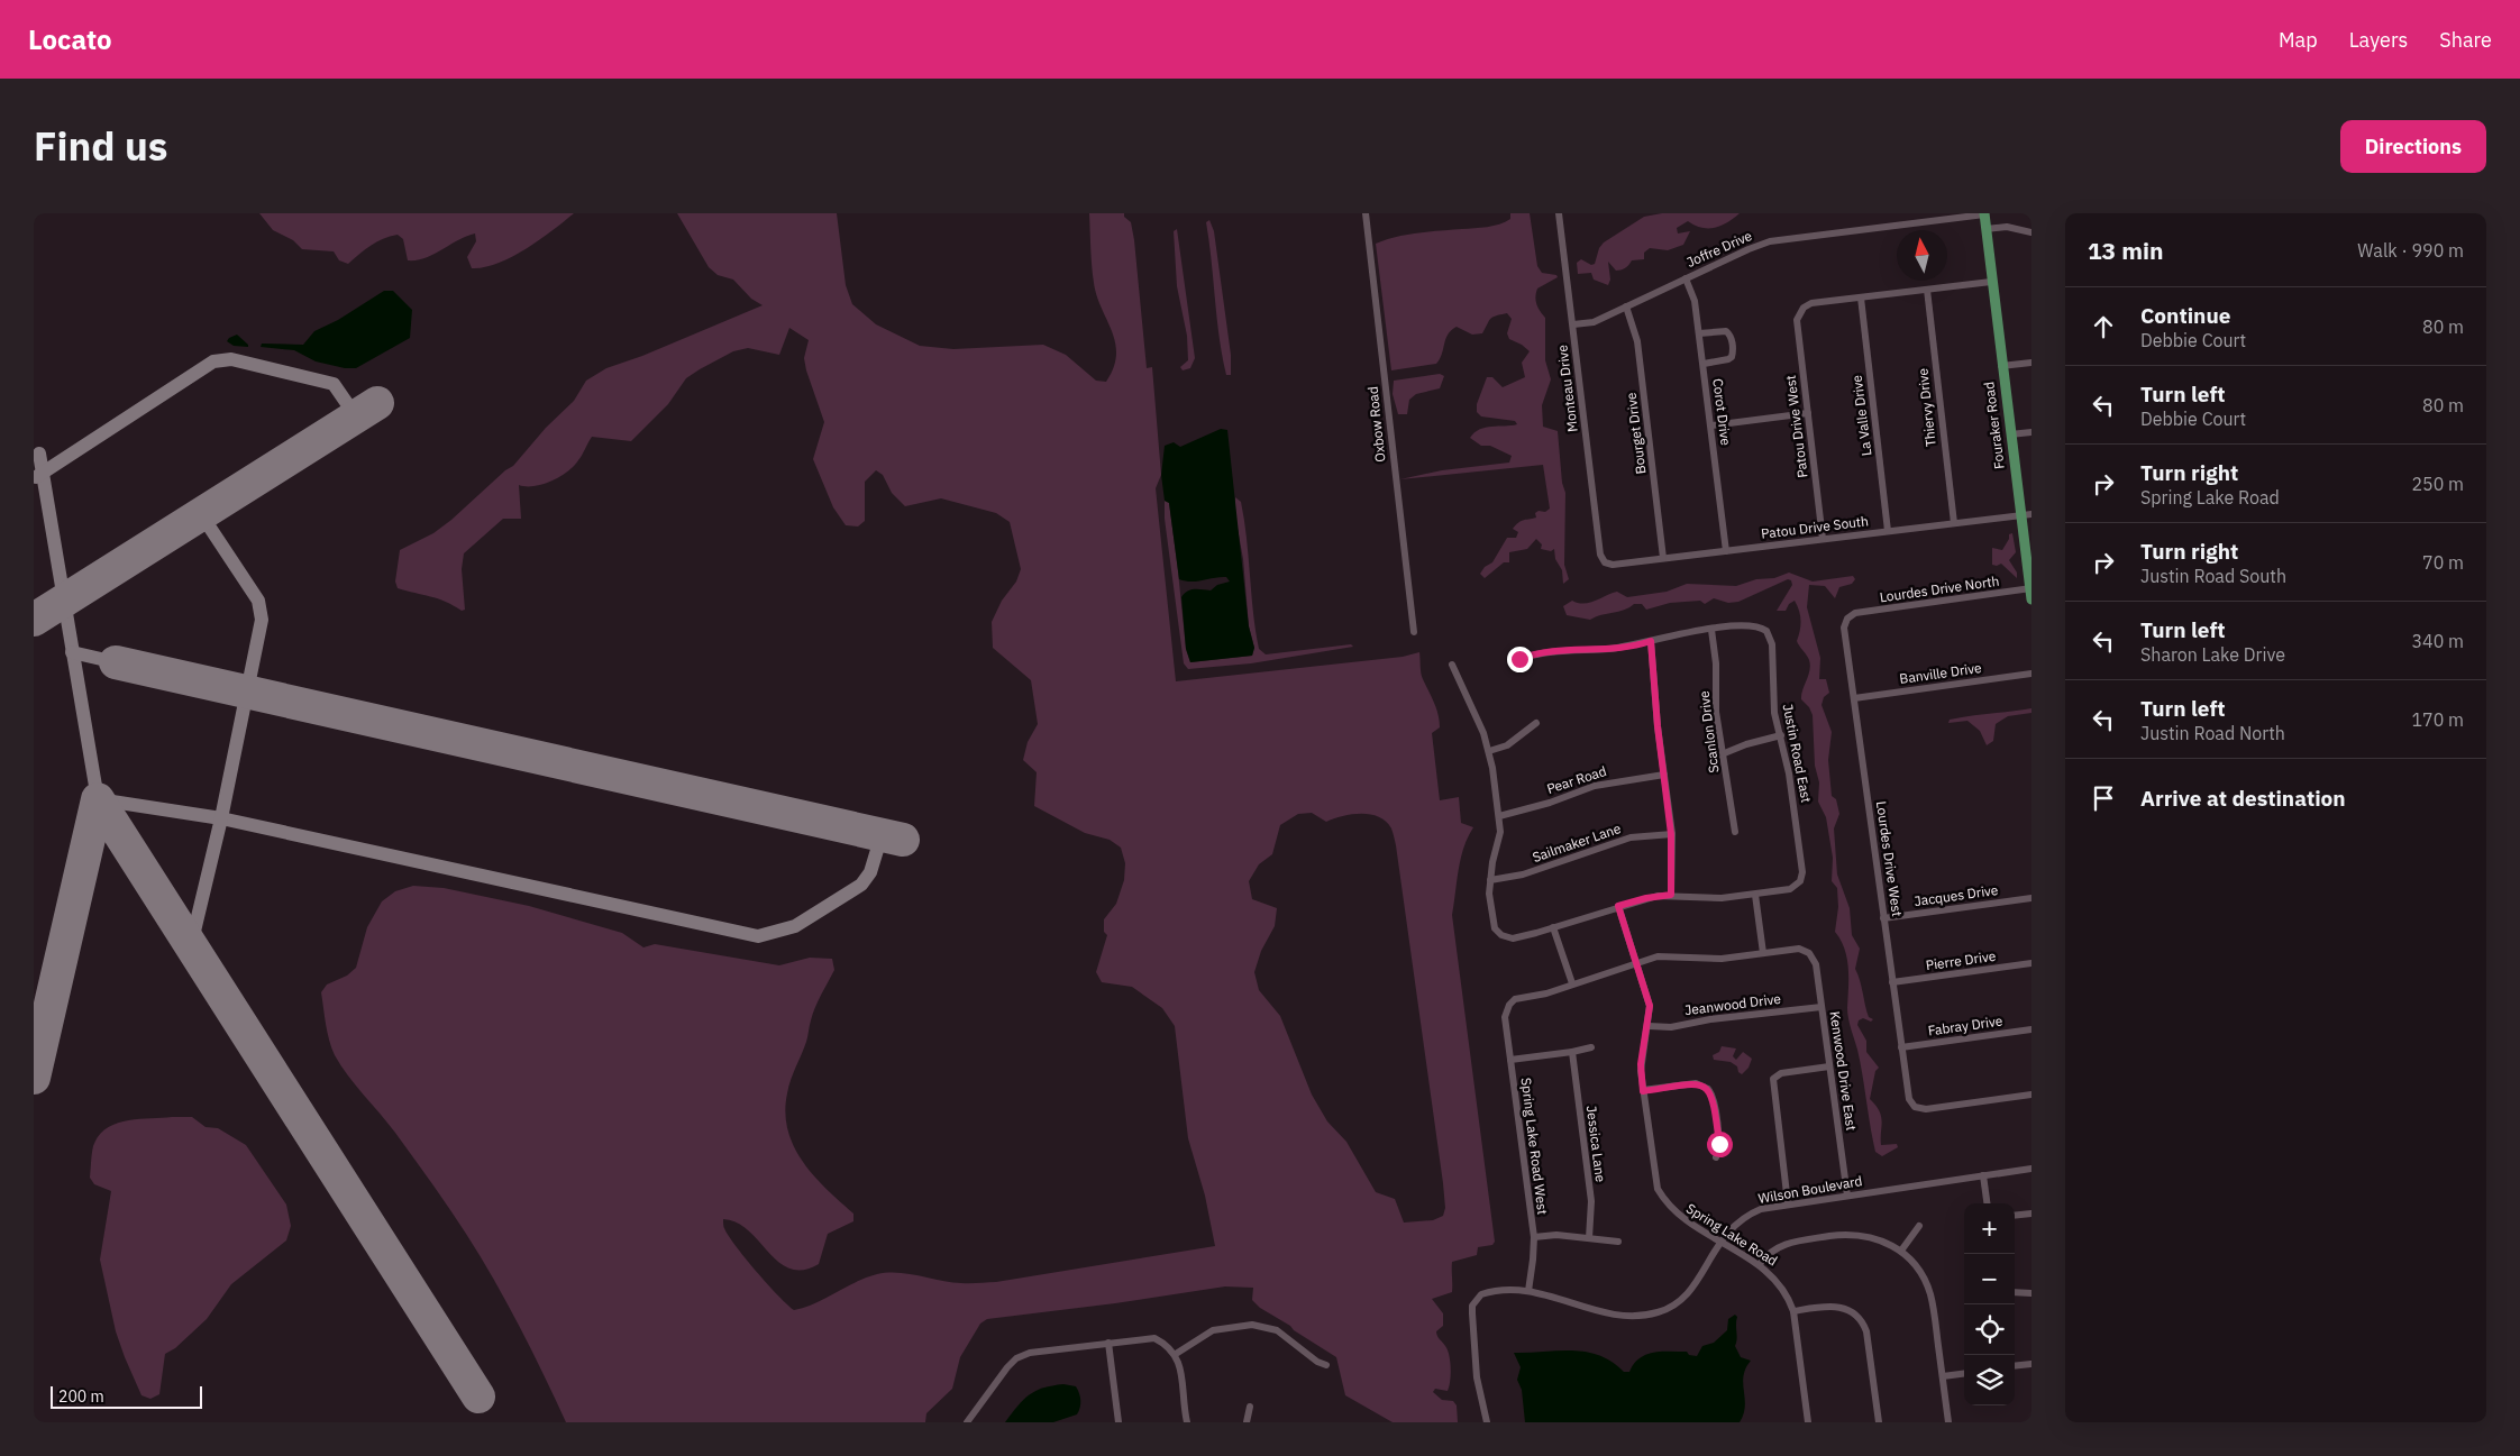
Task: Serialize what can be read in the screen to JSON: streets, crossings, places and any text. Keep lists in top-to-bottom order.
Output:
{
  "streets": {
    "main road": ["Fouraker Road"],
    "street": [
      "Joffre Drive",
      "Monteau Drive",
      "Thiervy Drive",
      "Corot Drive",
      "La Valle Drive",
      "Oxbow Road",
      "Patou Drive West",
      "Bourget Drive",
      "Patou Drive South",
      "Lourdes Drive North",
      "Banville Drive",
      "Scanlon Drive",
      "Justin Road East",
      "Pear Road",
      "Sailmaker Lane",
      "Lourdes Drive West",
      "Jacques Drive",
      "Pierre Drive",
      "Jeanwood Drive",
      "Fabray Drive",
      "Kenwood Drive East",
      "Jessica Lane",
      "Spring Lake Road West",
      "Wilson Boulevard",
      "Spring Lake Road"
    ]
  },
  "crossings": [
    ["Joffre Drive", "Monteau Drive"],
    ["Joffre Drive", "Corot Drive"],
    ["Joffre Drive", "Fouraker Road"],
    ["Joffre Drive", "Bourget Drive"],
    ["Monteau Drive", "Patou Drive South"],
    ["Thiervy Drive", "Patou Drive South"],
    ["Corot Drive", "Patou Drive South"],
    ["La Valle Drive", "Patou Drive West"],
    ["La Valle Drive", "Patou Drive South"],
    ["Fouraker Road", "Patou Drive South"],
    ["Fouraker Road", "Lourdes Drive North"],
    ["Patou Drive West", "Patou Drive South"],
    ["Bourget Drive", "Patou Drive South"],
    ["Lourdes Drive North", "Lourdes Drive West"],
    ["Banville Drive", "Lourdes Drive West"],
    ["Scanlon Drive", "Justin Road East"],
    ["Lourdes Drive West", "Jacques Drive"],
    ["Lourdes Drive West", "Pierre Drive"],
    ["Lourdes Drive West", "Fabray Drive"],
    ["Jeanwood Drive", "Kenwood Drive East"],
    ["Jeanwood Drive", "Spring Lake Road"],
    ["Kenwood Drive East", "Wilson Boulevard"],
    ["Spring Lake Road West", "Wilson Boulevard"],
    ["Wilson Boulevard", "Spring Lake Road"]
  ],
  "scale_bar": "200 m",
  "north": "top",
  "page": {
    "header": "Locato",
    "nav": ["Map", "Layers", "Share"],
    "title": "Find us",
    "buttons": "Directions",
    "heading": ["13 min", "Walk · 990 m"],
    "list": [
      ["Continue", "Debbie Court", "80 m"],
      ["Turn left", "Debbie Court", "80 m"],
      ["Turn right", "Spring Lake Road", "250 m"],
      ["Turn right", "Justin Road South", "70 m"],
      ["Turn left", "Sharon Lake Drive", "340 m"],
      ["Turn left", "Justin Road North", "170 m"],
      "Arrive at destination"
    ],
    "map_buttons": ["+", "−"],
    "scale": "200 m"
  }
}
